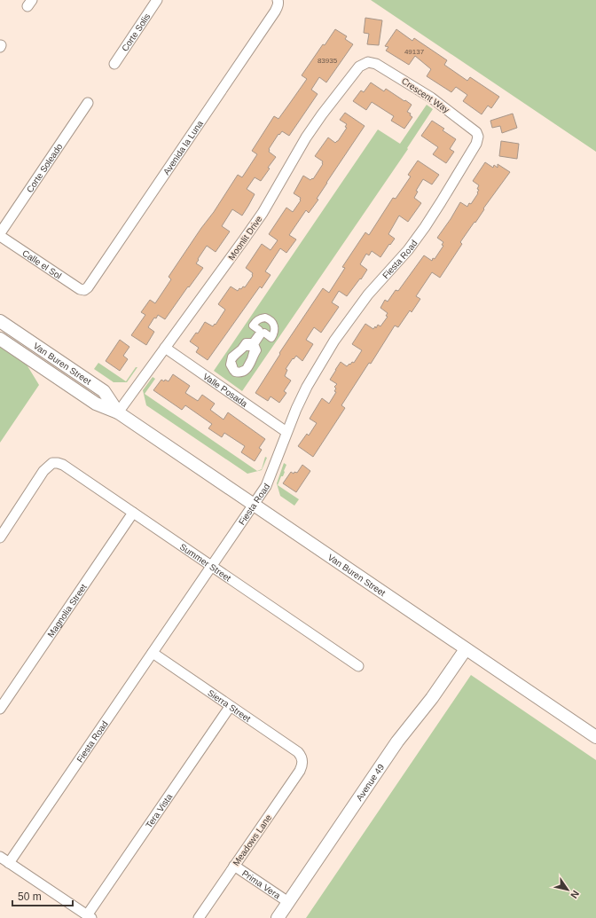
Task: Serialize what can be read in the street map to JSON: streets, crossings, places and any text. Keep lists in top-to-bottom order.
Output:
{
  "streets": {
    "street": [
      "Corte Solis",
      "Crescent Way",
      "Avenida la Luna",
      "Corte Soleado",
      "Moonlit Drive",
      "Fiesta Road",
      "Calle el Sol",
      "Van Buren Street",
      "Valle Posada",
      "Summer Street",
      "Magnolia Street",
      "Sierra Street",
      "Avenue 49",
      "Tera Vista",
      "Meadows Lane",
      "Prima Vera"
    ]
  },
  "crossings": [
    ["Crescent Way", "Moonlit Drive"],
    ["Crescent Way", "Fiesta Road"],
    ["Avenida la Luna", "Calle el Sol"],
    ["Corte Soleado", "Calle el Sol"],
    ["Moonlit Drive", "Van Buren Street"],
    ["Moonlit Drive", "Valle Posada"],
    ["Fiesta Road", "Van Buren Street"],
    ["Fiesta Road", "Valle Posada"],
    ["Fiesta Road", "Summer Street"],
    ["Fiesta Road", "Sierra Street"],
    ["Van Buren Street", "Avenue 49"],
    ["Summer Street", "Magnolia Street"],
    ["Sierra Street", "Tera Vista"],
    ["Sierra Street", "Meadows Lane"],
    ["Avenue 49", "Prima Vera"],
    ["Meadows Lane", "Prima Vera"]
  ],
  "house_numbers": ["49137", "83935"],
  "scale_bar": "50 m",
  "north": "bottom right"
}
